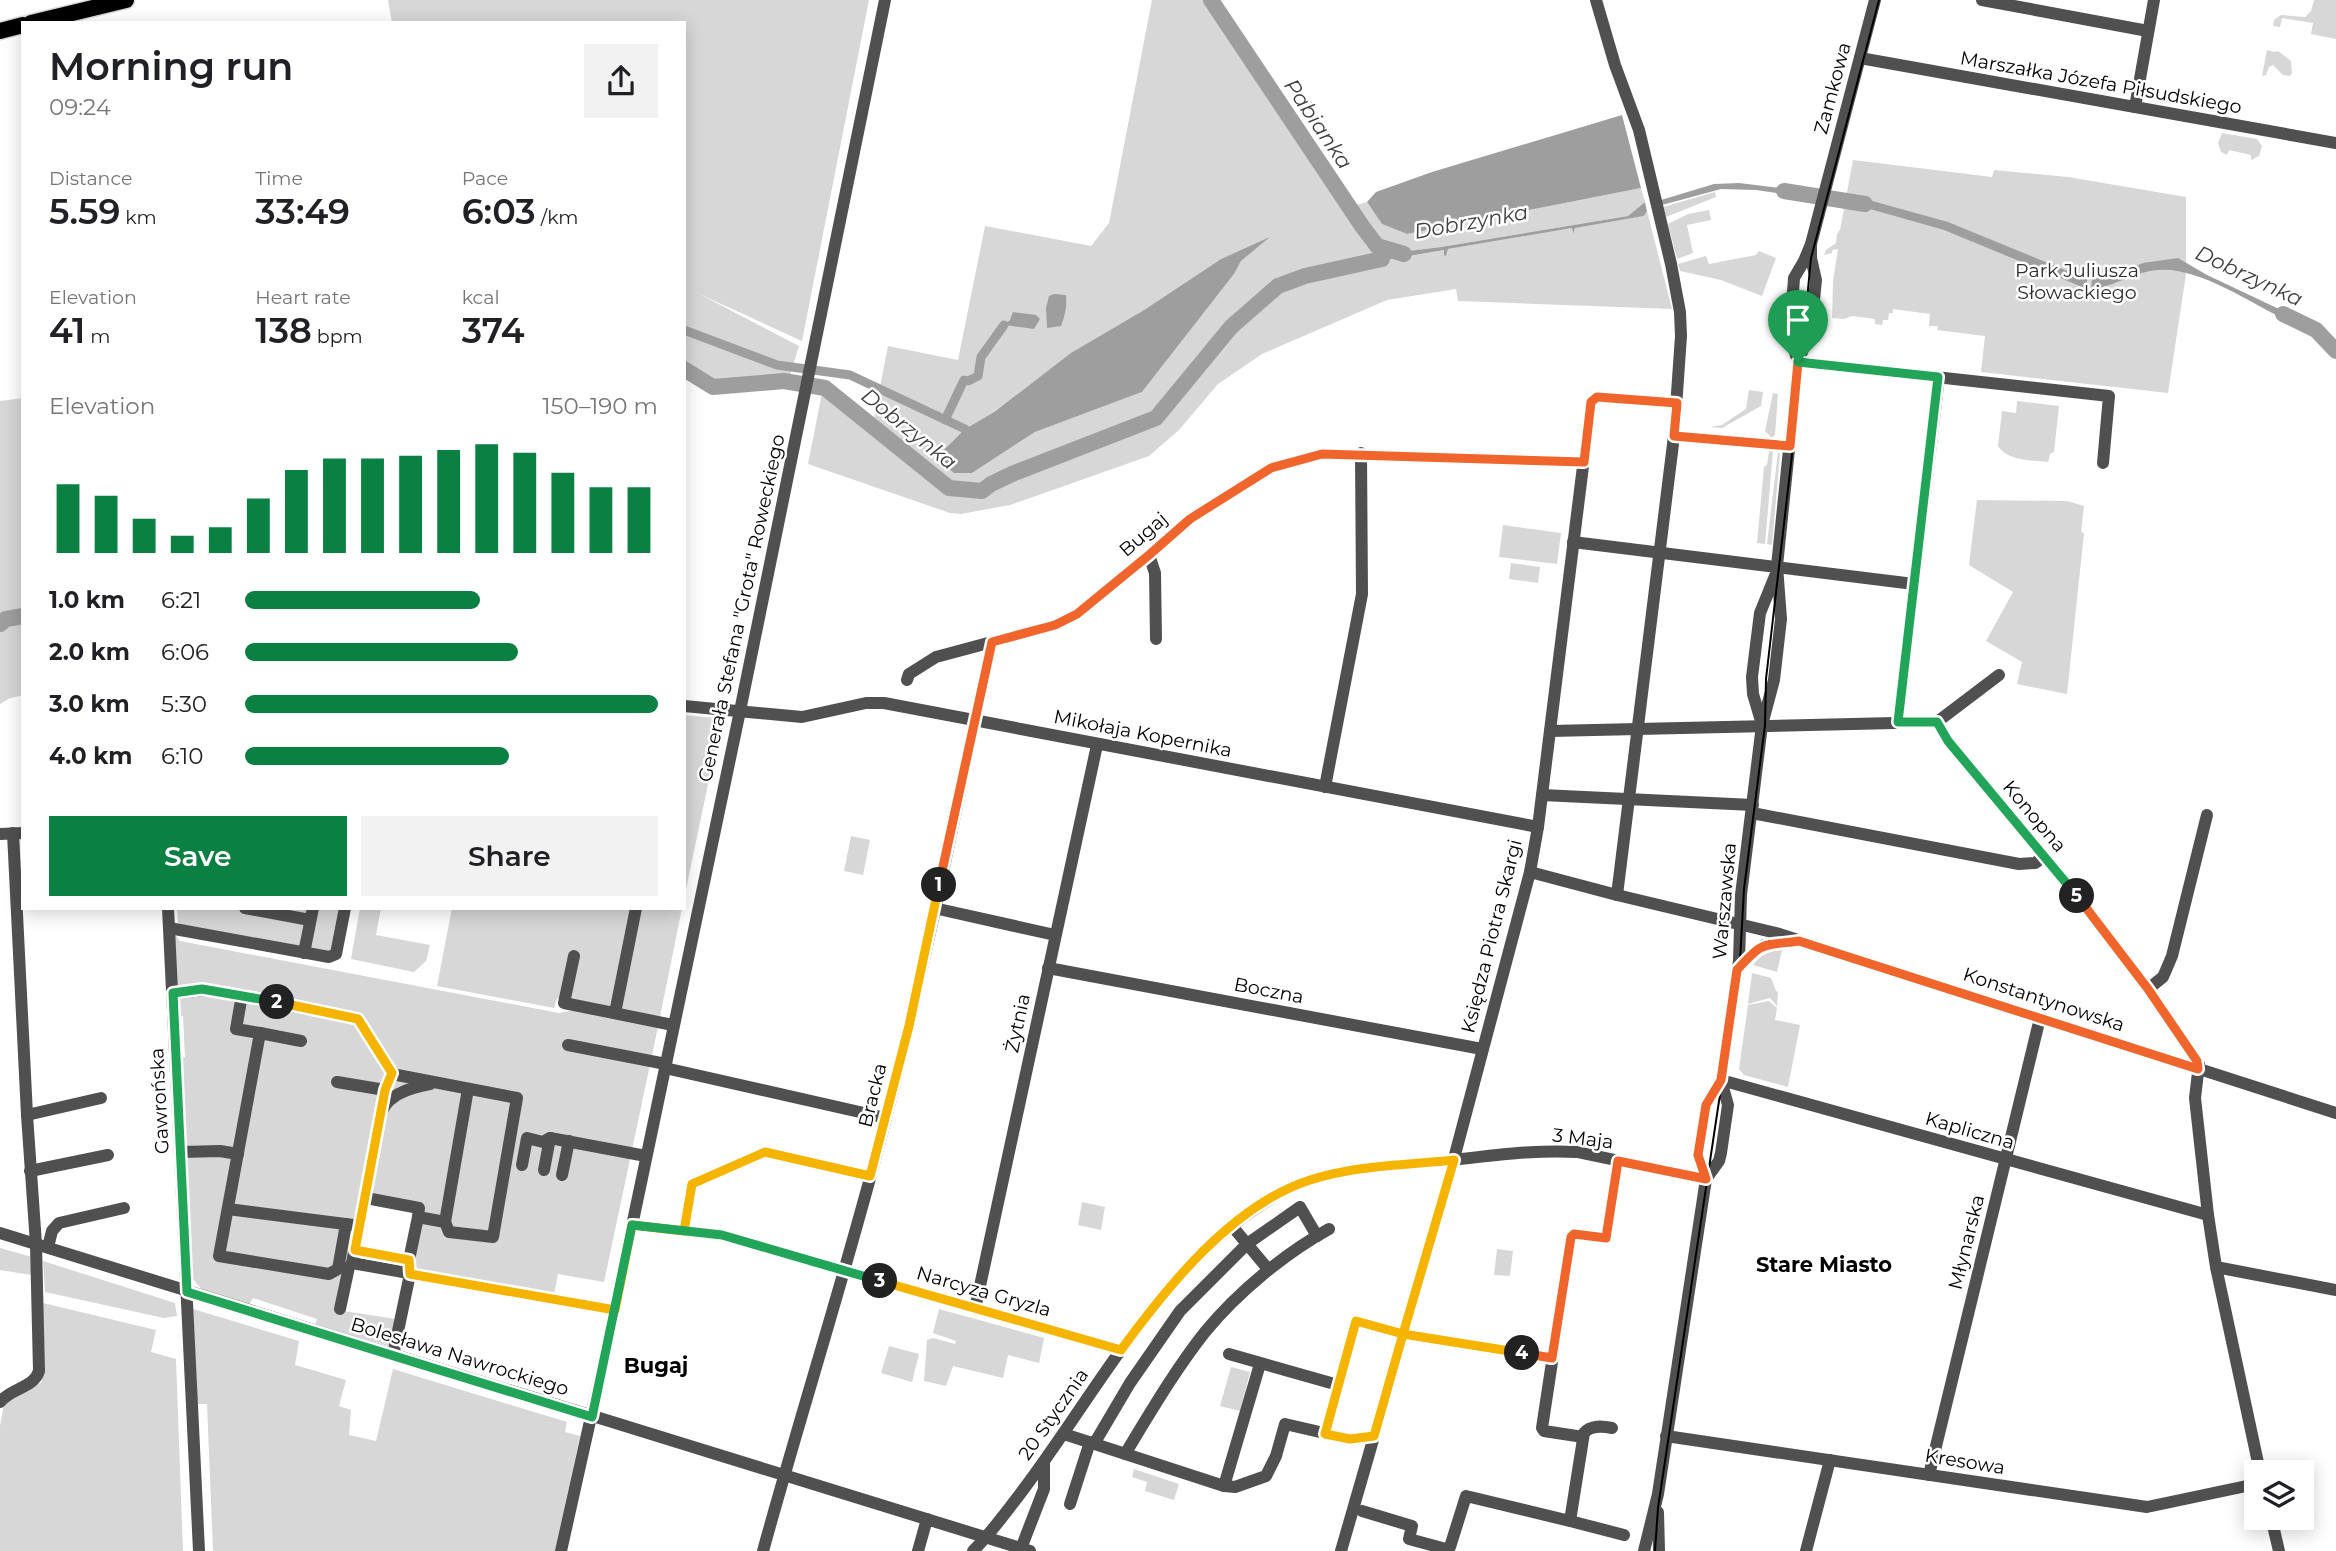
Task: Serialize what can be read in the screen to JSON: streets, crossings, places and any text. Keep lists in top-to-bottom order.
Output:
{
  "streets": {
    "street": [
      "Marszałka Józefa Piłsudskiego",
      "Zamkowa",
      "Bugaj",
      "Generała Stefana \"Grota\" Roweckiego",
      "Mikołaja Kopernika",
      "Konopna",
      "Warszawska",
      "Księdza Piotra Skargi",
      "Boczna",
      "Konstantynowska",
      "Żytnia",
      "Bracka",
      "Gawrońska",
      "Kapliczna",
      "3 Maja",
      "Młynarska",
      "Narcyza Gryzla",
      "Bolesława Nawrockiego",
      "20 Stycznia",
      "Kresowa"
    ]
  },
  "crossings": [
    ["Marszałka Józefa Piłsudskiego", "Zamkowa"],
    ["Bugaj", "Księdza Piotra Skargi"],
    ["Bugaj", "Bracka"],
    ["Generała Stefana \"Grota\" Roweckiego", "Mikołaja Kopernika"],
    ["Generała Stefana \"Grota\" Roweckiego", "Narcyza Gryzla"],
    ["Generała Stefana \"Grota\" Roweckiego", "Bolesława Nawrockiego"],
    ["Mikołaja Kopernika", "Księdza Piotra Skargi"],
    ["Mikołaja Kopernika", "Żytnia"],
    ["Mikołaja Kopernika", "Bracka"],
    ["Konopna", "Konstantynowska"],
    ["Warszawska", "Konstantynowska"],
    ["Warszawska", "Kapliczna"],
    ["Warszawska", "3 Maja"],
    ["Warszawska", "Kresowa"],
    ["Księdza Piotra Skargi", "Boczna"],
    ["Księdza Piotra Skargi", "Konstantynowska"],
    ["Księdza Piotra Skargi", "3 Maja"],
    ["Księdza Piotra Skargi", "20 Stycznia"],
    ["Boczna", "Żytnia"],
    ["Konstantynowska", "Młynarska"],
    ["Żytnia", "Narcyza Gryzla"],
    ["Bracka", "Narcyza Gryzla"],
    ["Bracka", "Bolesława Nawrockiego"],
    ["Gawrońska", "Bolesława Nawrockiego"],
    ["Kapliczna", "Młynarska"],
    ["3 Maja", "20 Stycznia"],
    ["Młynarska", "Kresowa"],
    ["Narcyza Gryzla", "20 Stycznia"],
    ["Bolesława Nawrockiego", "20 Stycznia"]
  ],
  "districts": ["Stare Miasto", "Bugaj"],
  "water": ["Pabianka", "Dobrzynka"],
  "parks": ["Park Juliusza Słowackiego"],
  "page": {
    "heading": ["Morning run", "09:24"],
    "stats": [
      ["Distance", "5.59 km"],
      ["Time", "33:49"],
      ["Pace", "6:03 /km"],
      ["Elevation", "41 m"],
      ["Heart rate", "138 bpm"],
      ["kcal", "374"]
    ],
    "chart": ["Elevation", "150–190 m"],
    "list": [
      {
        "name": "1.0 km",
        "note": "6:21"
      },
      {
        "name": "2.0 km",
        "note": "6:06"
      },
      {
        "name": "3.0 km",
        "note": "5:30"
      },
      {
        "name": "4.0 km",
        "note": "6:10"
      }
    ],
    "buttons": ["Save", "Share"],
    "pins": [
      "1",
      "5",
      "2",
      "3",
      "4"
    ]
  }
}
